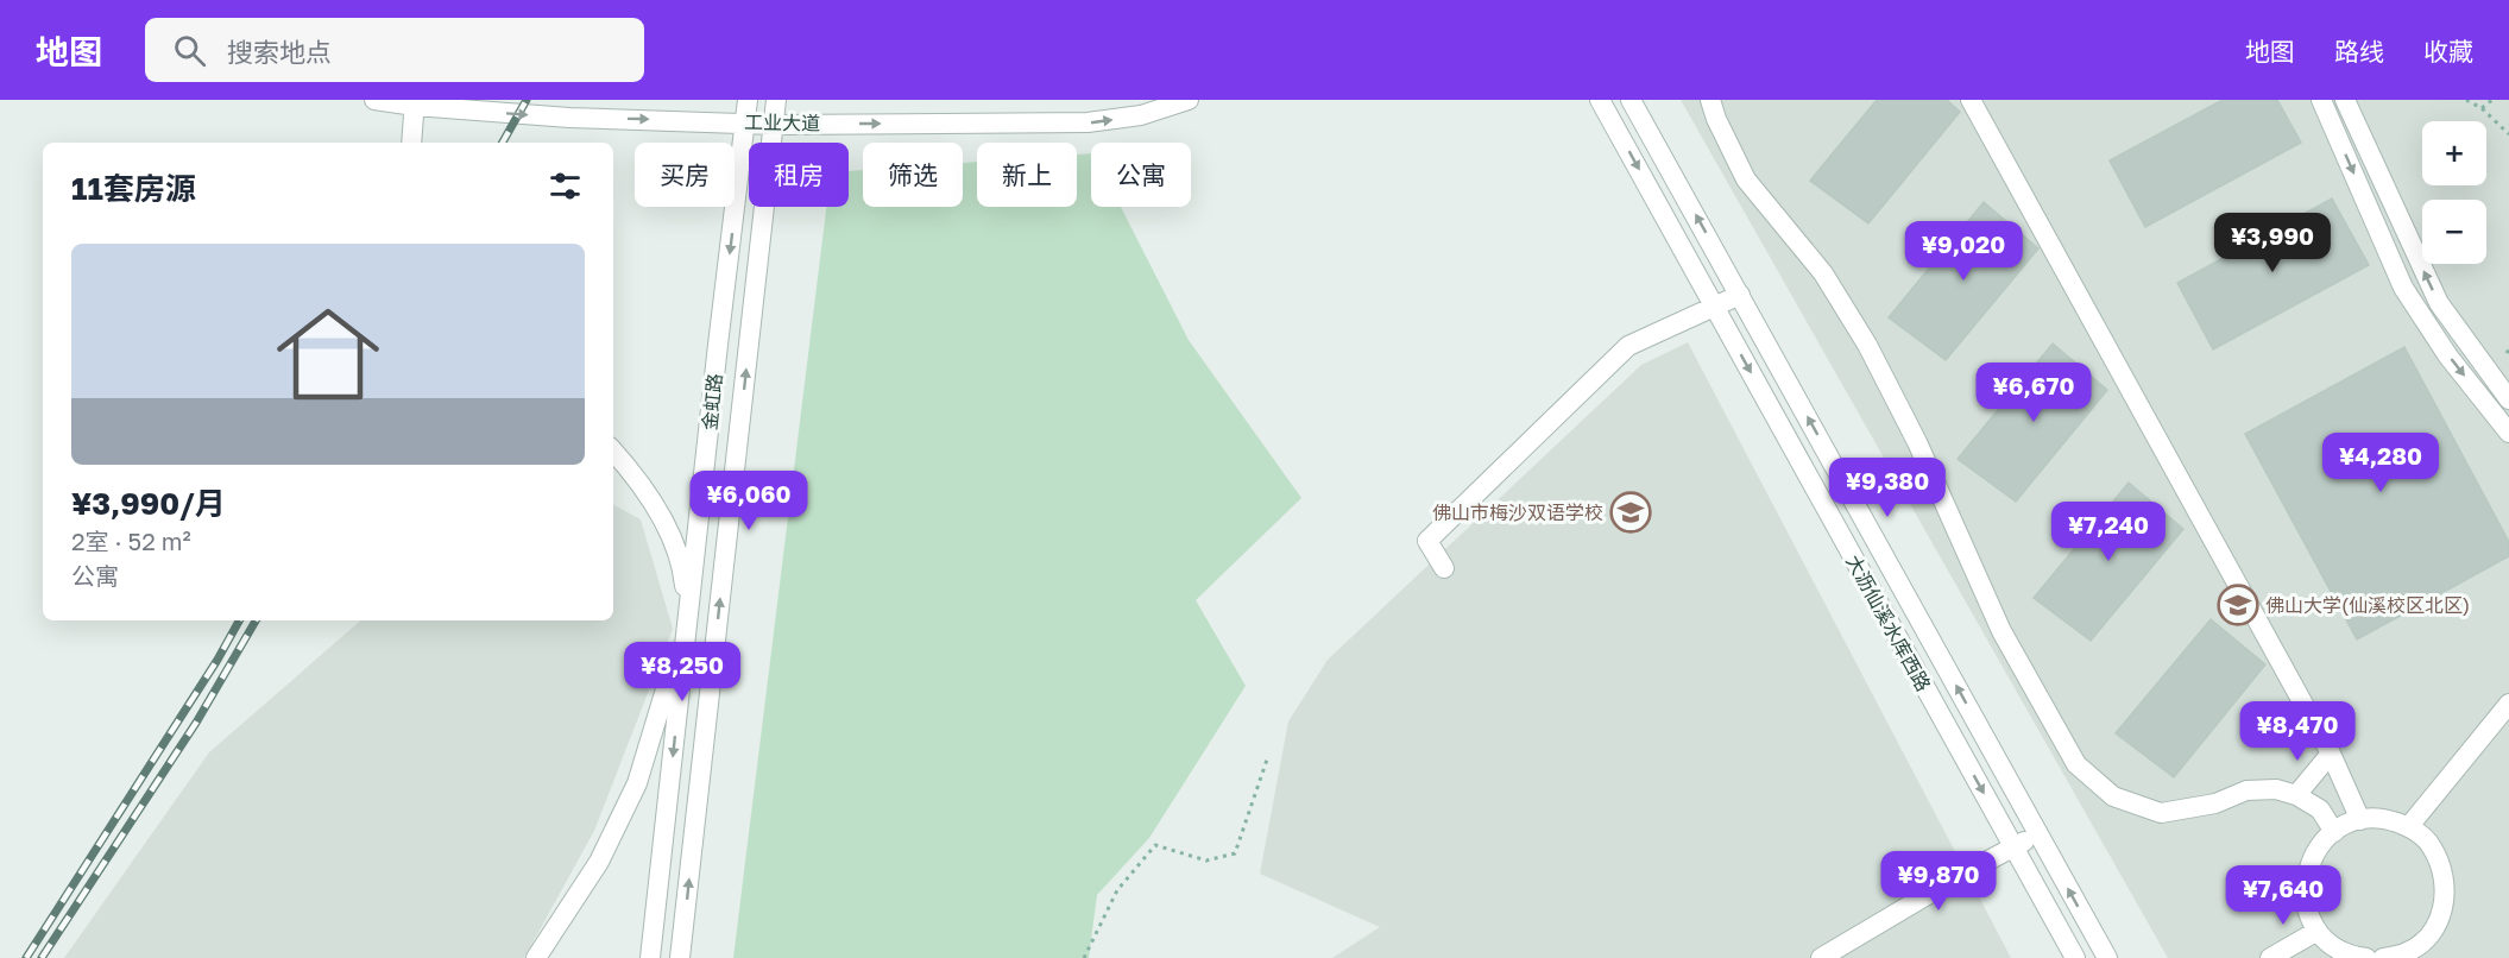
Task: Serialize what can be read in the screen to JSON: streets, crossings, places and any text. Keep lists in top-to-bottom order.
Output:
{
  "streets": {
    "street": ["工业大道", "金虹路", "大沥仙溪水库西路"]
  },
  "crossings": [
    ["工业大道", "金虹路"]
  ],
  "one_way": ["工业大道"],
  "places": {
    "school or university": ["佛山市梅沙双语学校", "佛山大学(仙溪校区北区)"]
  },
  "page": {
    "header": "地图",
    "search": "搜索地点",
    "nav": ["地图", "路线", "收藏"],
    "map_buttons": ["+", "−"],
    "chip": [
      "买房",
      "租房",
      "筛选",
      "新上",
      "公寓"
    ],
    "heading": "11套房源",
    "price": [
      "¥3,990",
      "¥9,020",
      "¥6,670",
      "¥4,280",
      "¥9,380",
      "¥6,060",
      "¥7,240",
      "¥8,250",
      "¥8,470",
      "¥9,870",
      "¥7,640"
    ],
    "list": [
      {
        "name": "¥3,990/月",
        "note": "2室 · 52 m² · 公寓"
      }
    ]
  }
}
